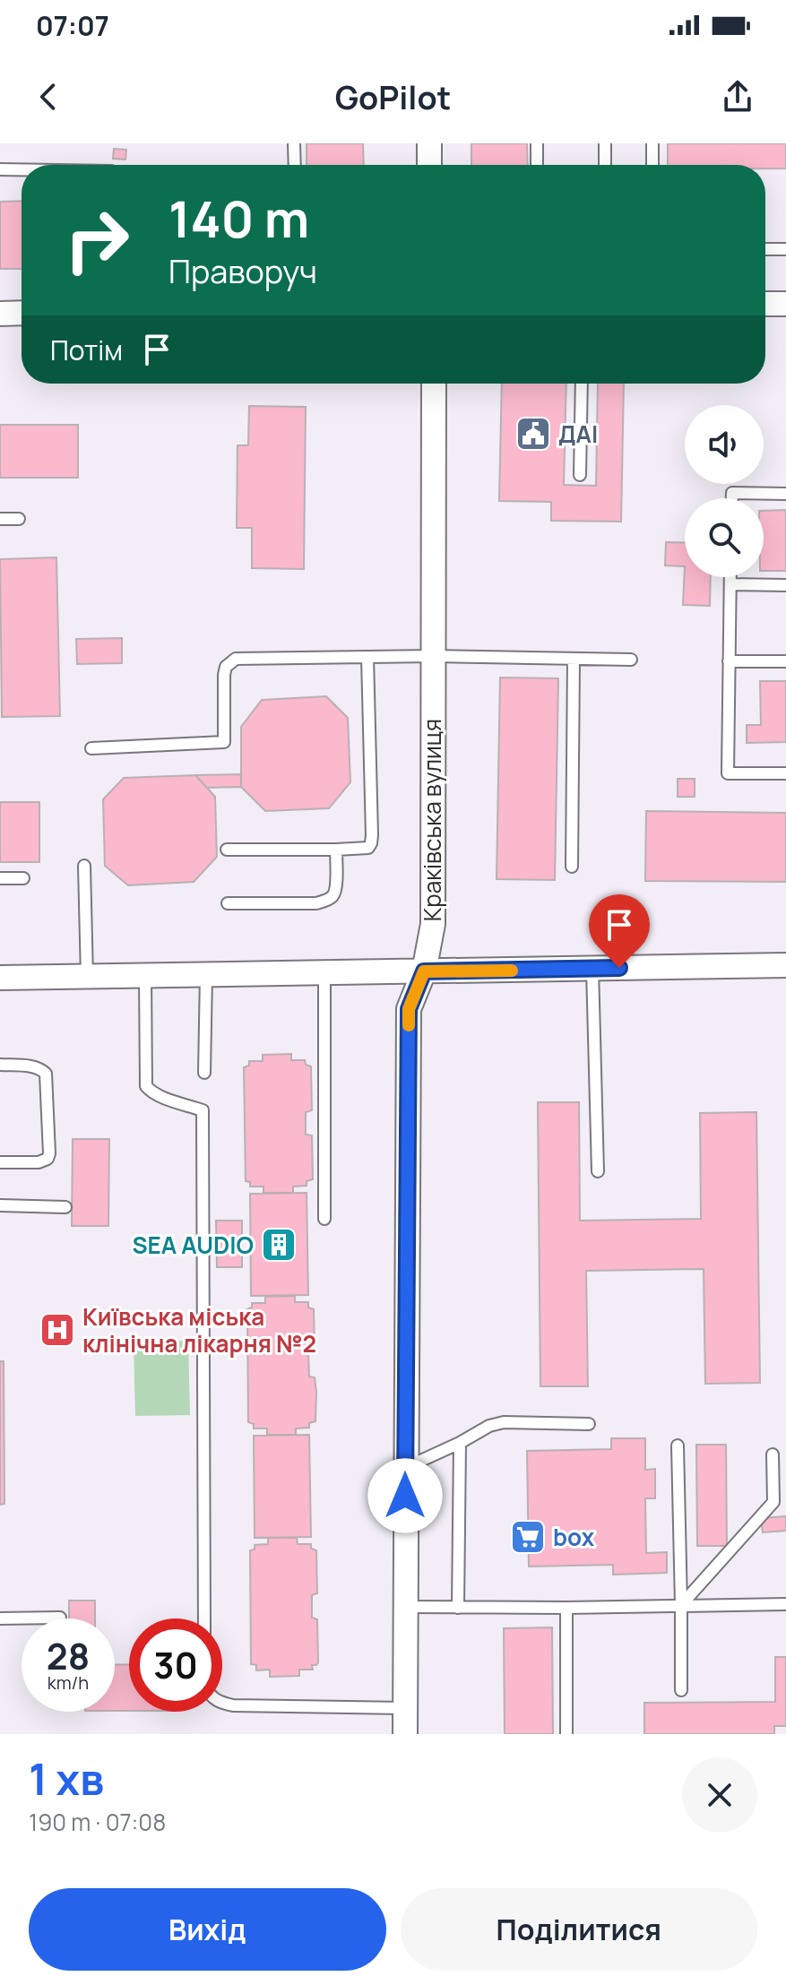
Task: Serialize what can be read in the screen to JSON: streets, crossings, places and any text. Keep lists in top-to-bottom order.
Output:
{
  "streets": {
    "street": ["Краківська вулиця"]
  },
  "places": {
    "public building": ["ДАІ"],
    "building": ["SEA AUDIO"],
    "hospital": ["Київська міська клінічна лікарня №2"],
    "supermarket": ["box"]
  },
  "page": {
    "status": "07:07",
    "header": "GoPilot",
    "turn": ["140 m", "Праворуч"],
    "then": "Потім",
    "speed": "28 km/h",
    "limit": "30",
    "heading": ["1 хв", "190 m · 07:08"],
    "buttons": ["Вихід", "Поділитися"]
  }
}
